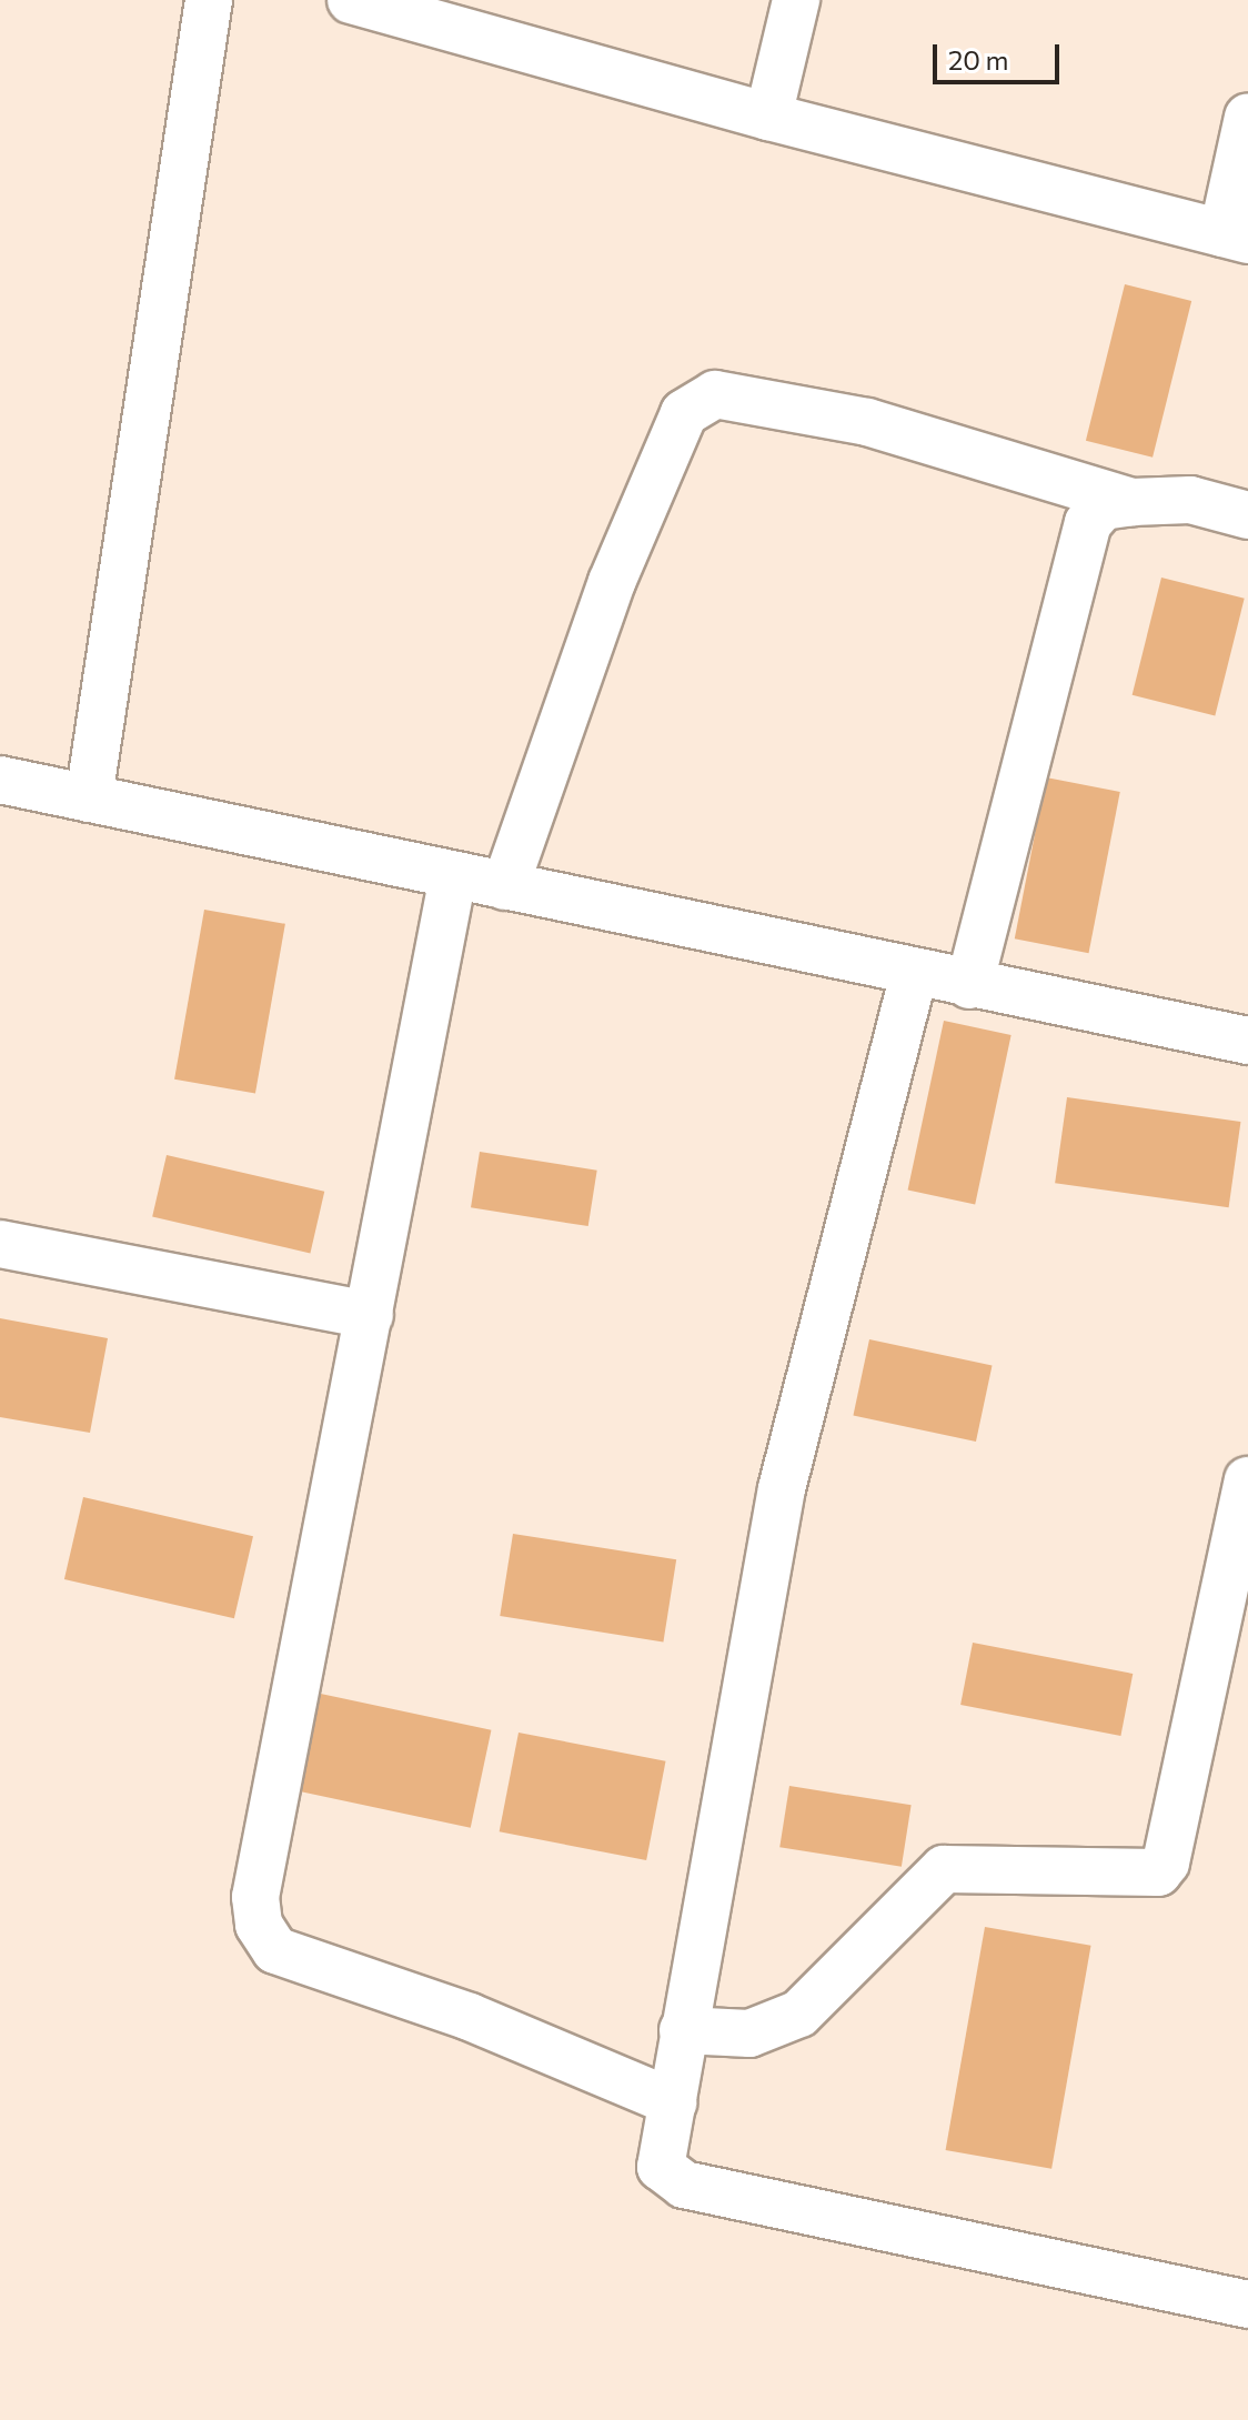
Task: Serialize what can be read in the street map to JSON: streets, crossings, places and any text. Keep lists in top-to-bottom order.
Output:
{
  "scale_bar": "20 m"
}
